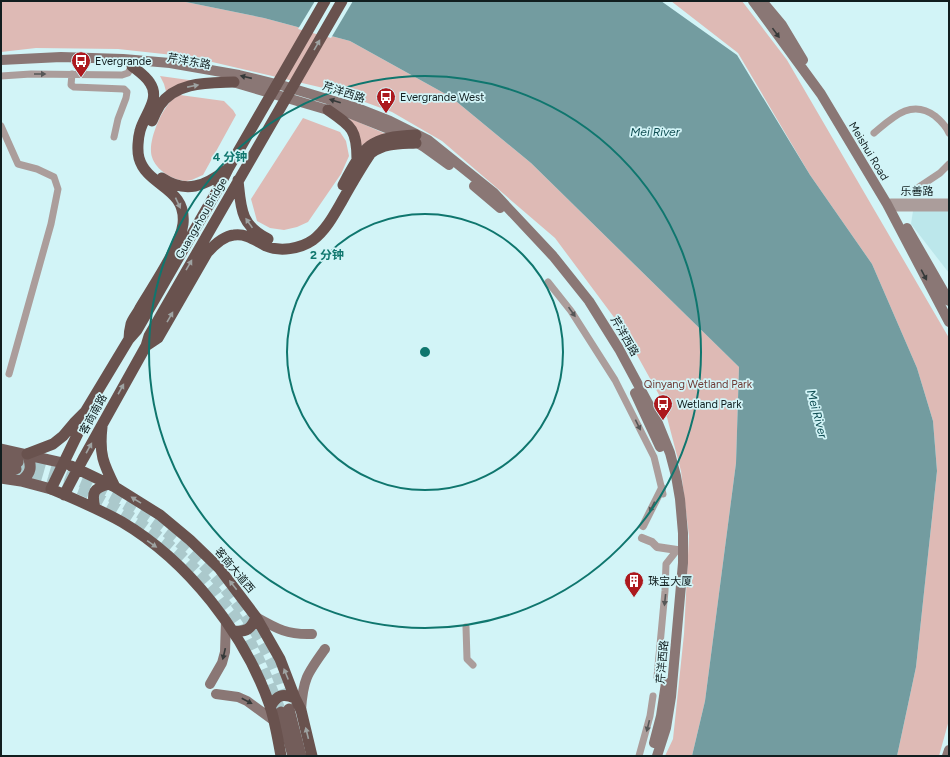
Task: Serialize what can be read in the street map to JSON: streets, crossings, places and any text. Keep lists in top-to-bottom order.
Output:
{
  "streets": {
    "highway": ["Guangzhou Bridge", "客商南路", "客商大道西"],
    "main road": ["芹洋东路", "芹洋西路", "Meishui Road"],
    "street": ["乐善路"]
  },
  "crossings": [
    ["芹洋东路", "芹洋西路"],
    ["Meishui Road", "乐善路"],
    ["Guangzhou Bridge", "客商南路"],
    ["客商南路", "客商大道西"]
  ],
  "water": ["Mei River"],
  "parks": ["Qinyang Wetland Park"],
  "places": {
    "bus stop": ["Evergrande", "Evergrande West", "Wetland Park"],
    "building": ["珠宝大厦"]
  },
  "rings": ["4 分钟", "2 分钟"]
}
